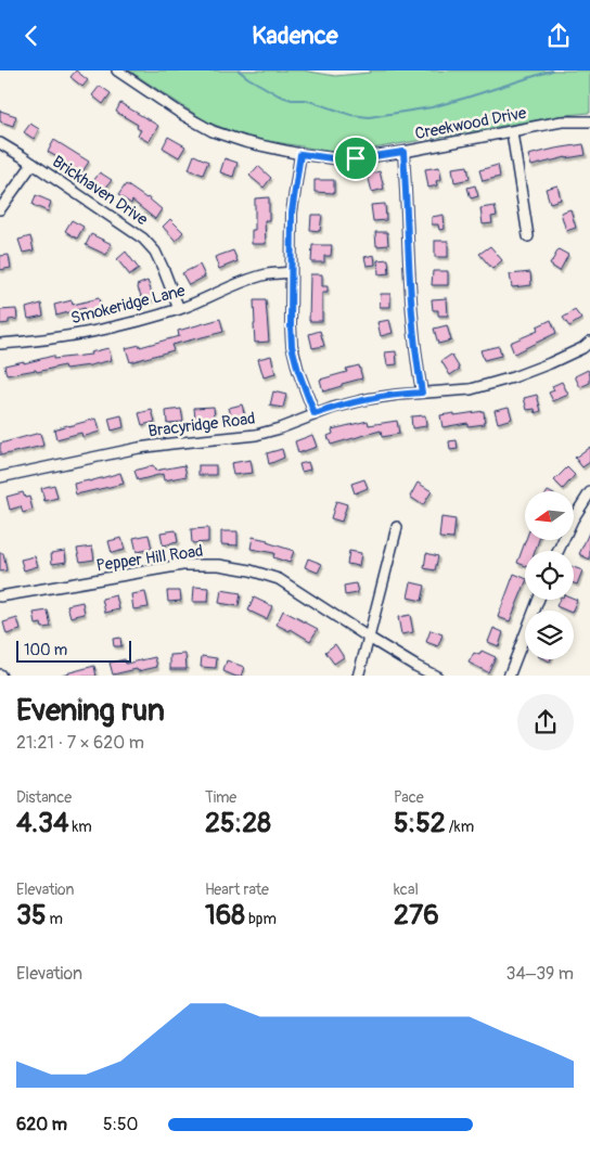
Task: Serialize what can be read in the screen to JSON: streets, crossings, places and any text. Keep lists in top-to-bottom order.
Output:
{
  "streets": {
    "street": [
      "Creekwood Drive",
      "Brickhaven Drive",
      "Smokeridge Lane",
      "Bracyridge Road",
      "Pepper Hill Road"
    ]
  },
  "crossings": [
    ["Brickhaven Drive", "Smokeridge Lane"]
  ],
  "scale_bar": "100 m",
  "north": "left",
  "page": {
    "header": "Kadence",
    "scale": "100 m",
    "heading": ["Evening run", "21:21 · 7 × 620 m"],
    "stats": [
      ["Distance", "4.34 km"],
      ["Time", "25:28"],
      ["Pace", "5:52 /km"],
      ["Elevation", "35 m"],
      ["Heart rate", "168 bpm"],
      ["kcal", "276"]
    ],
    "chart": ["Elevation", "34–39 m"],
    "list": [
      {
        "name": "620 m",
        "note": "5:50"
      }
    ]
  }
}
